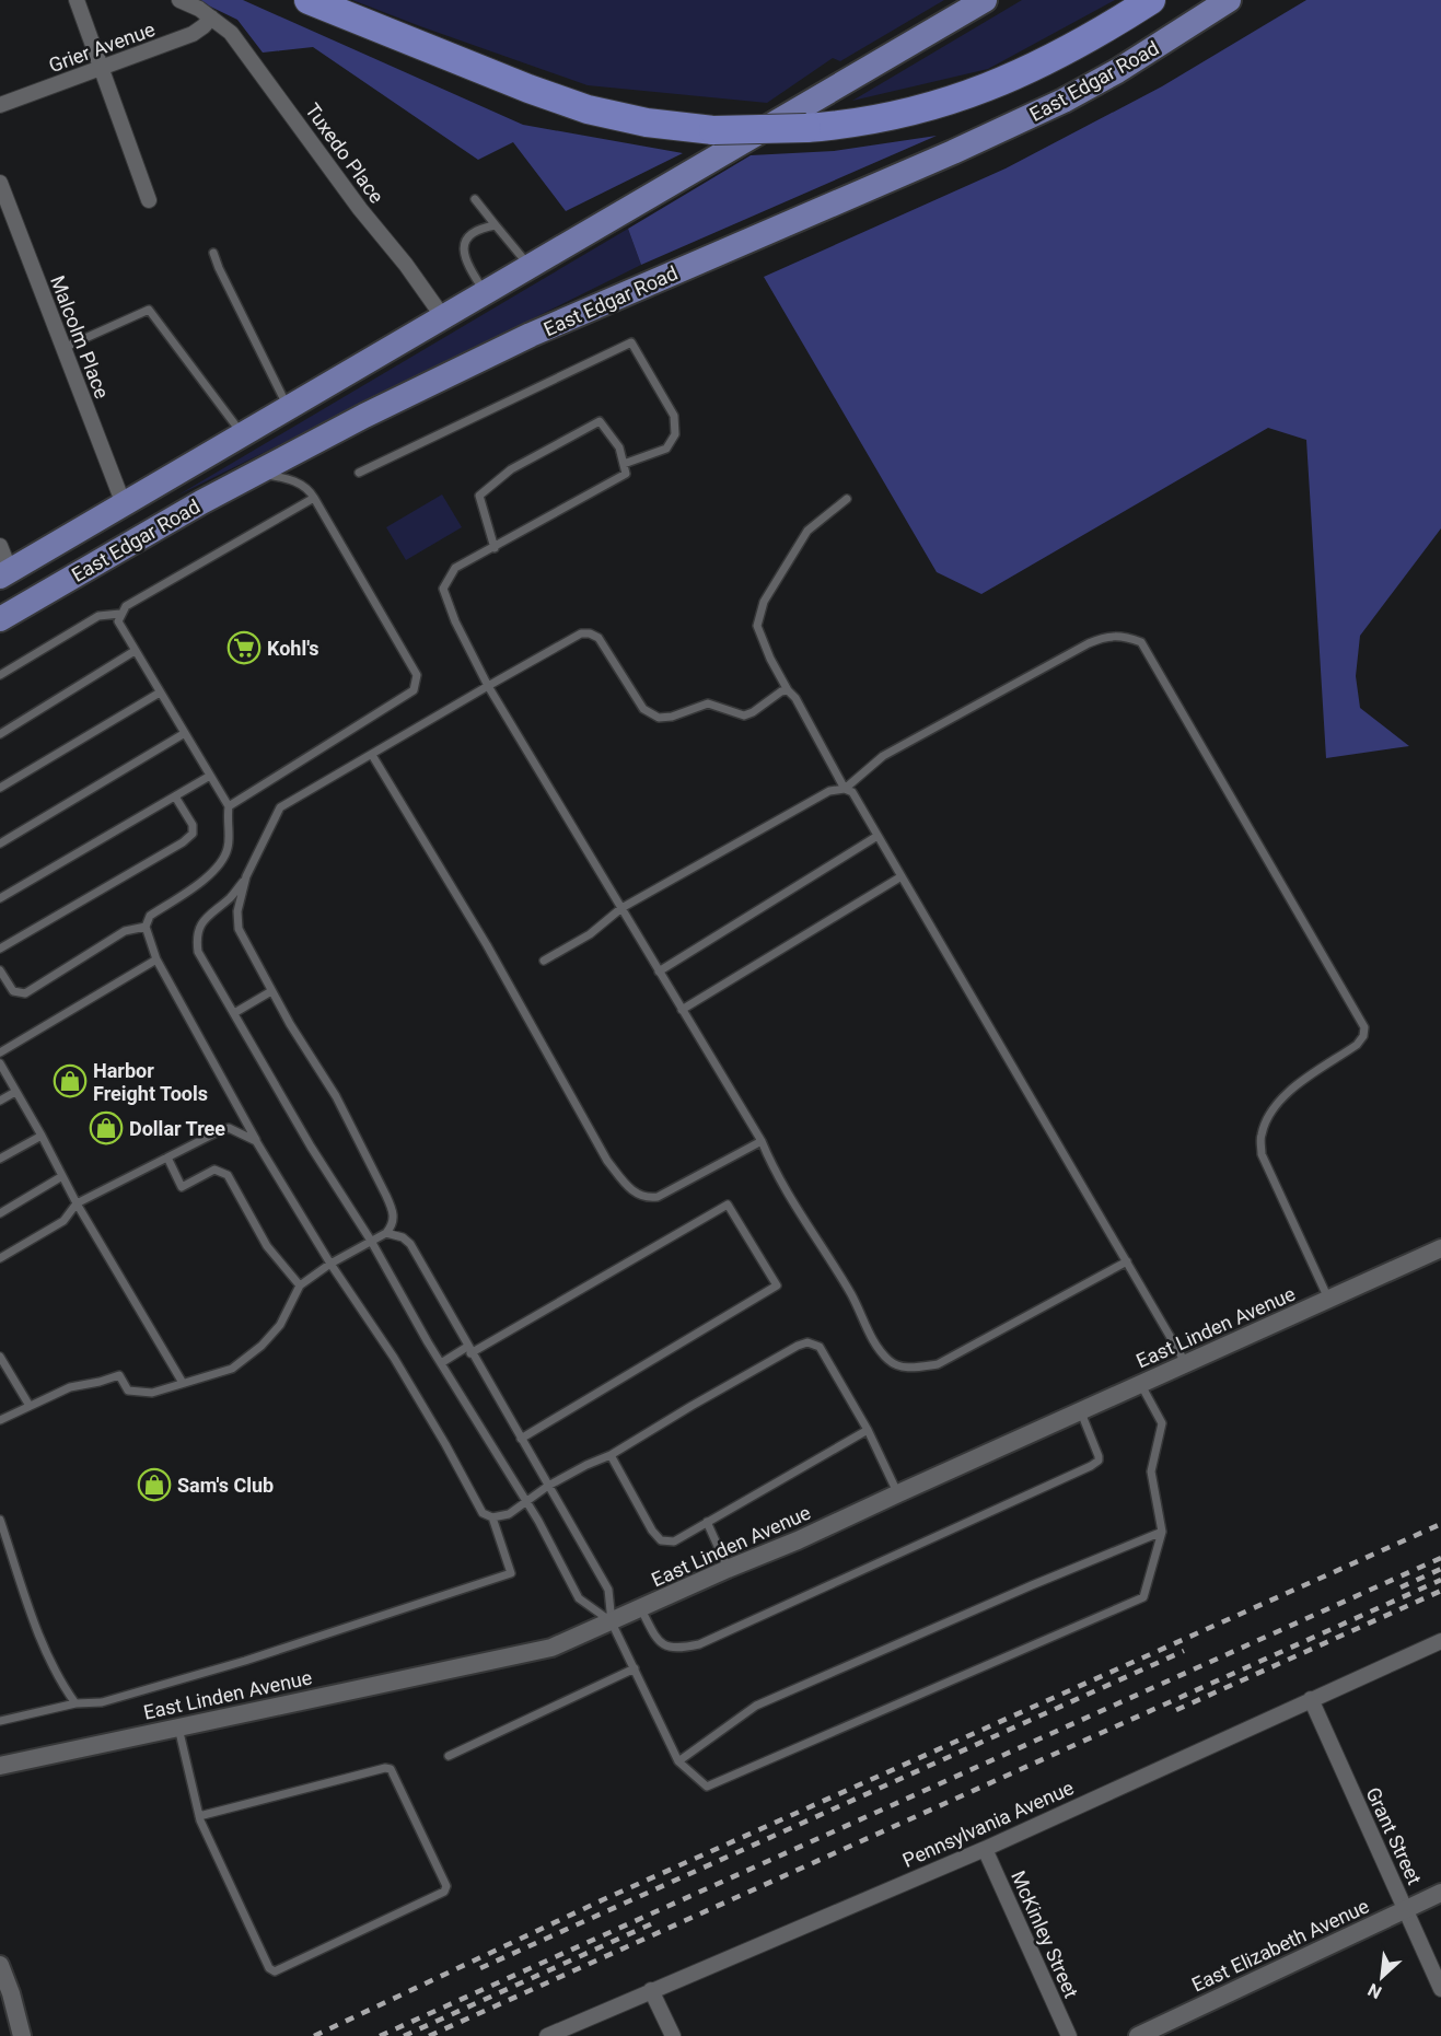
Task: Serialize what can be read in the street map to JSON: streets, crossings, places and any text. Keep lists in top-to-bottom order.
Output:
{
  "streets": {
    "highway": ["East Edgar Road"],
    "street": [
      "Grier Avenue",
      "Tuxedo Place",
      "Malcolm Place",
      "East Linden Avenue",
      "Pennsylvania Avenue",
      "Grant Street",
      "McKinley Street",
      "East Elizabeth Avenue"
    ]
  },
  "crossings": [
    ["Grier Avenue", "Tuxedo Place"],
    ["East Edgar Road", "Tuxedo Place"],
    ["East Edgar Road", "Malcolm Place"],
    ["Pennsylvania Avenue", "Grant Street"],
    ["Pennsylvania Avenue", "McKinley Street"],
    ["Grant Street", "East Elizabeth Avenue"]
  ],
  "places": {
    "supermarket": ["Kohl's"],
    "shop": ["Harbor Freight Tools", "Dollar Tree", "Sam's Club"]
  },
  "north": "bottom left"
}
